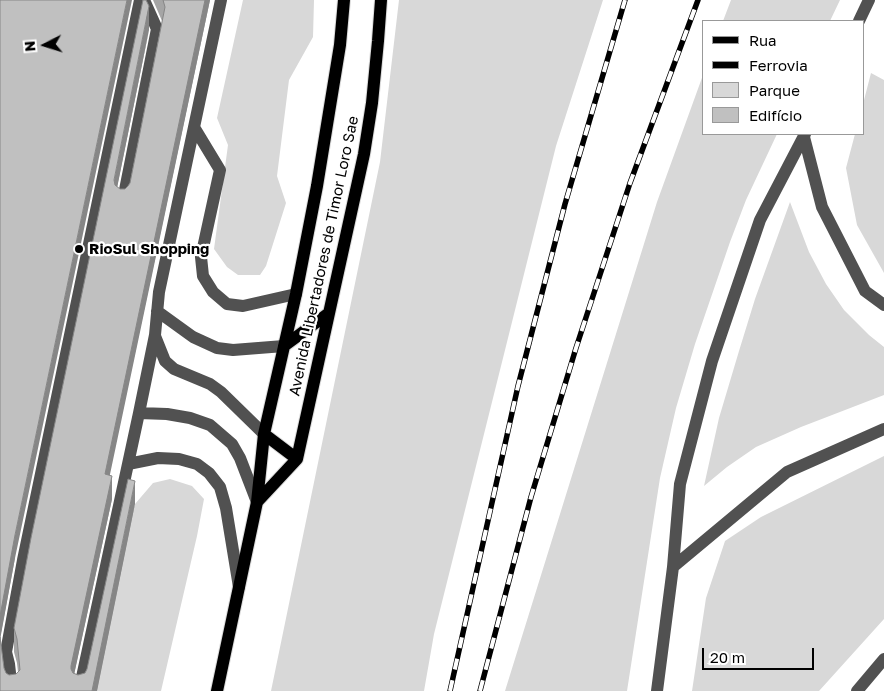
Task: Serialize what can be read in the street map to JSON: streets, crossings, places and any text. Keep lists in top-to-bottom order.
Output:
{
  "streets": {
    "main road": ["Avenida Libertadores de Timor Loro Sae"]
  },
  "places": ["RioSul Shopping"],
  "legend": [
    "Rua",
    "Ferrovia",
    "Parque",
    "Edifício"
  ],
  "scale_bar": "20 m",
  "north": "left"
}
